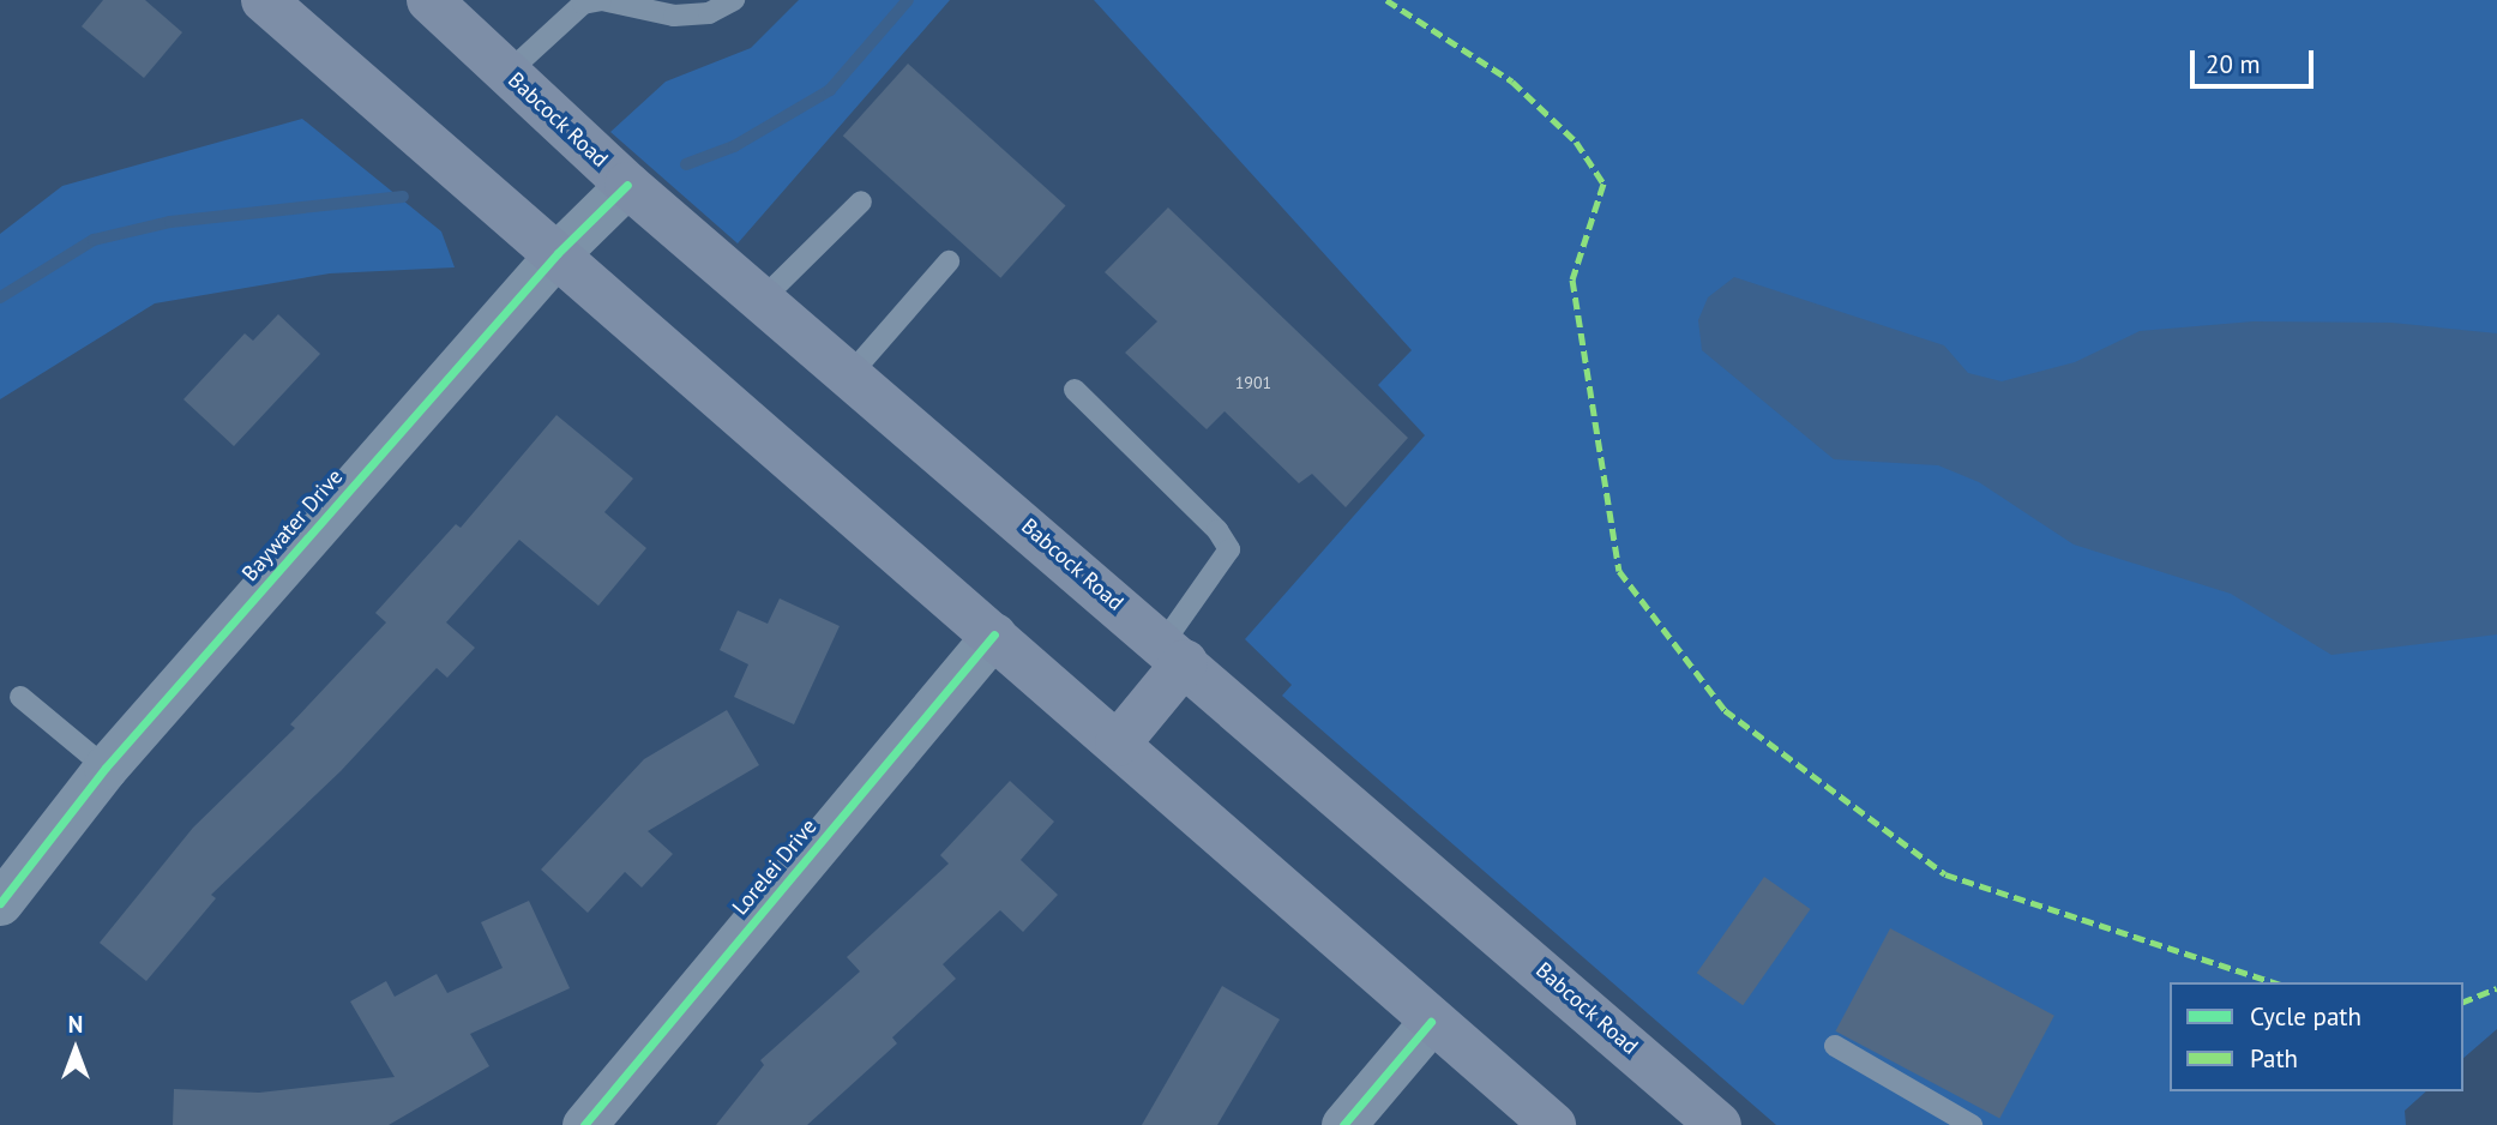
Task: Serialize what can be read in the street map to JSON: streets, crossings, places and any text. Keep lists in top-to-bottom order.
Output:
{
  "streets": {
    "main road": ["Babcock Road"],
    "street": ["Baywater Drive", "Lorelei Drive"]
  },
  "crossings": [
    ["Babcock Road", "Baywater Drive"]
  ],
  "house_numbers": ["1901"],
  "legend": ["Cycle path", "Path"],
  "scale_bar": "20 m",
  "north": "top"
}
